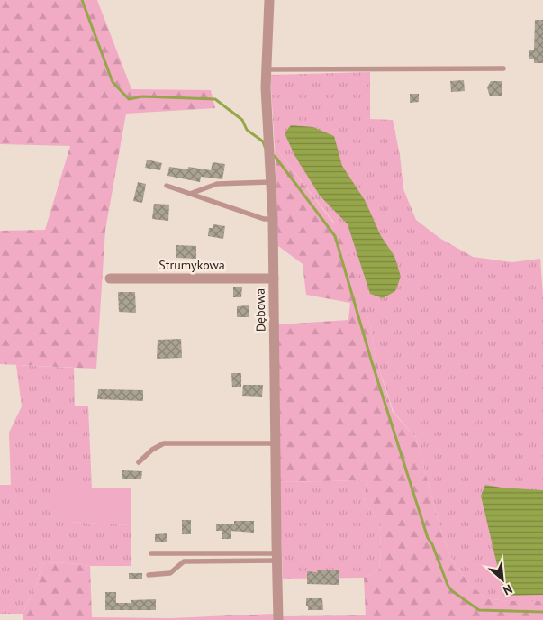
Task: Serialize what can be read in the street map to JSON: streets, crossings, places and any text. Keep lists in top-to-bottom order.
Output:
{
  "streets": {
    "street": ["Strumykowa", "Dębowa"]
  },
  "crossings": [
    ["Strumykowa", "Dębowa"]
  ],
  "north": "bottom right"
}
